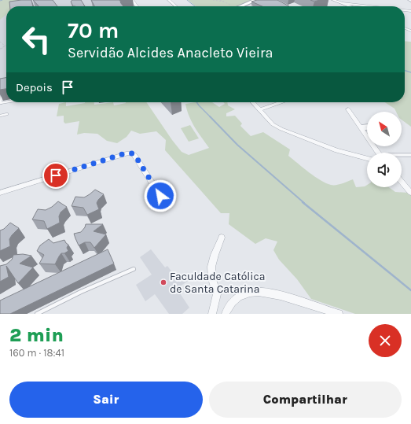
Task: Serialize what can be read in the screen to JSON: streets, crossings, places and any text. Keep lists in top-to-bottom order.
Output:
{
  "places": ["Faculdade Católica de Santa Catarina"],
  "north": "top left",
  "page": {
    "turn": ["70 m", "Servidão Alcides Anacleto Vieira"],
    "then": "Depois",
    "heading": ["2 min", "160 m · 18:41"],
    "buttons": ["Sair", "Compartilhar"]
  }
}
